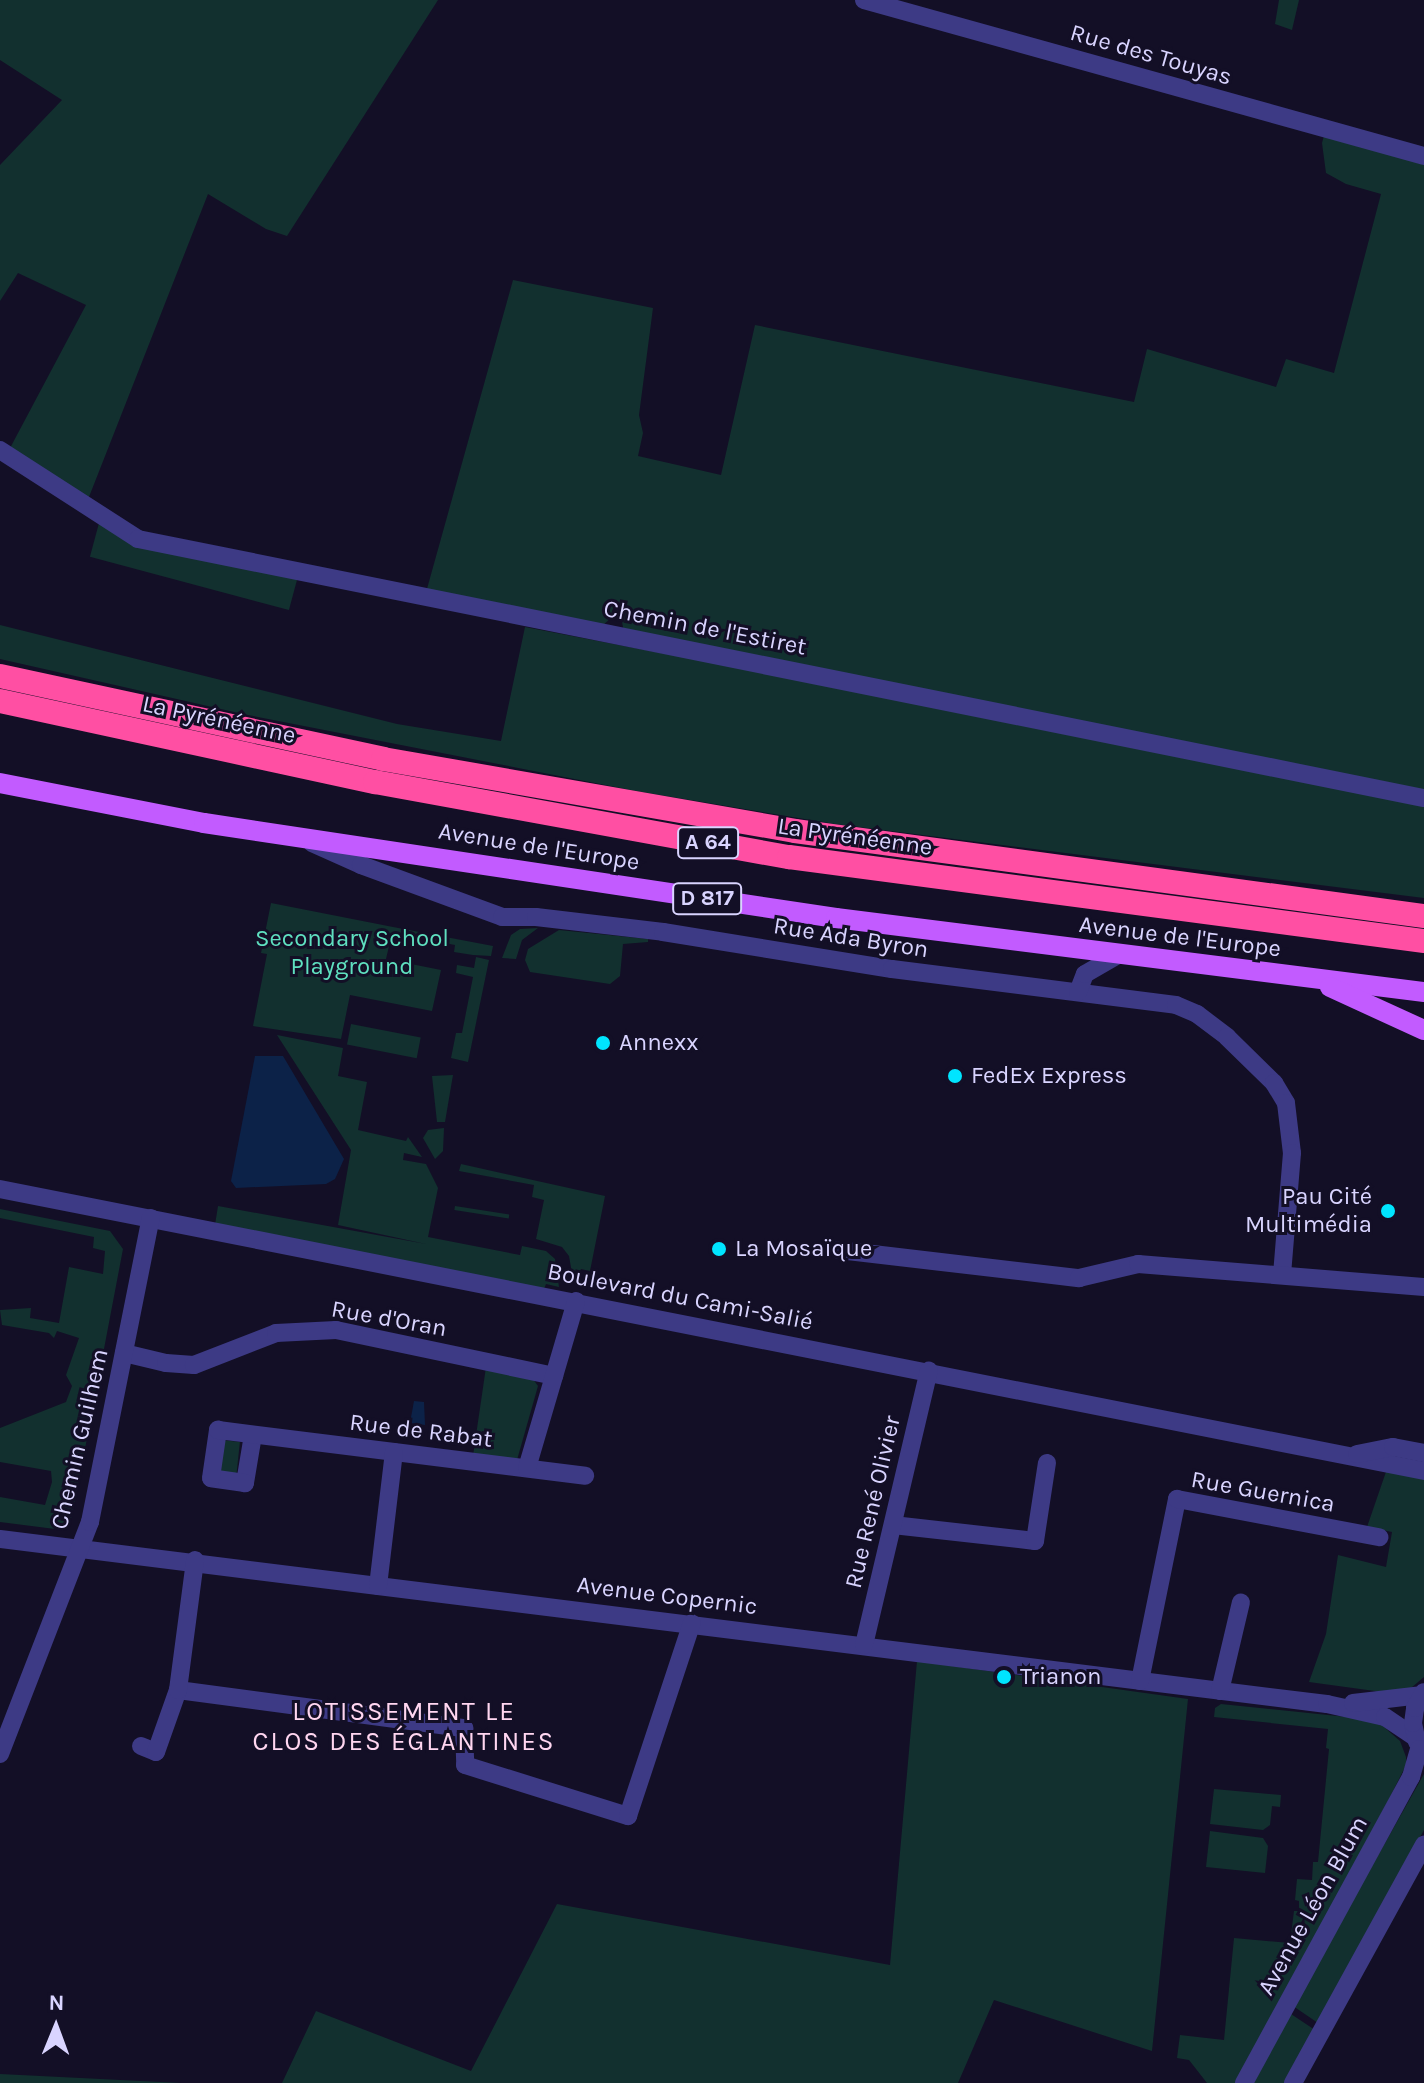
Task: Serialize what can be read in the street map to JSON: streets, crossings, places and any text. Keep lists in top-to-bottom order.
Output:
{
  "streets": {
    "highway": ["La Pyrénéenne", "A 64"],
    "main road": ["Avenue de l'Europe", "D 817"],
    "street": [
      "Rue des Touyas",
      "Chemin de l'Estiret",
      "Rue Ada Byron",
      "Boulevard du Cami-Salié",
      "Rue d'Oran",
      "Rue de Rabat",
      "Chemin Guilhem",
      "Rue Guernica",
      "Rue René Olivier",
      "Avenue Copernic",
      "Avenue Léon Blum"
    ]
  },
  "crossings": [
    ["Avenue de l'Europe", "Rue Ada Byron"],
    ["Boulevard du Cami-Salié", "Chemin Guilhem"],
    ["Boulevard du Cami-Salié", "Rue René Olivier"],
    ["Rue d'Oran", "Chemin Guilhem"],
    ["Chemin Guilhem", "Avenue Copernic"],
    ["Rue Guernica", "Avenue Copernic"],
    ["Rue René Olivier", "Avenue Copernic"],
    ["Avenue Copernic", "Avenue Léon Blum"]
  ],
  "districts": ["LOTISSEMENT LE CLOS DES ÉGLANTINES"],
  "parks": ["Secondary School Playground"],
  "places": [
    "Annexx",
    "FedEx Express",
    "Pau Cité Multimédia",
    "La Mosaïque",
    "Trianon"
  ],
  "north": "top"
}
